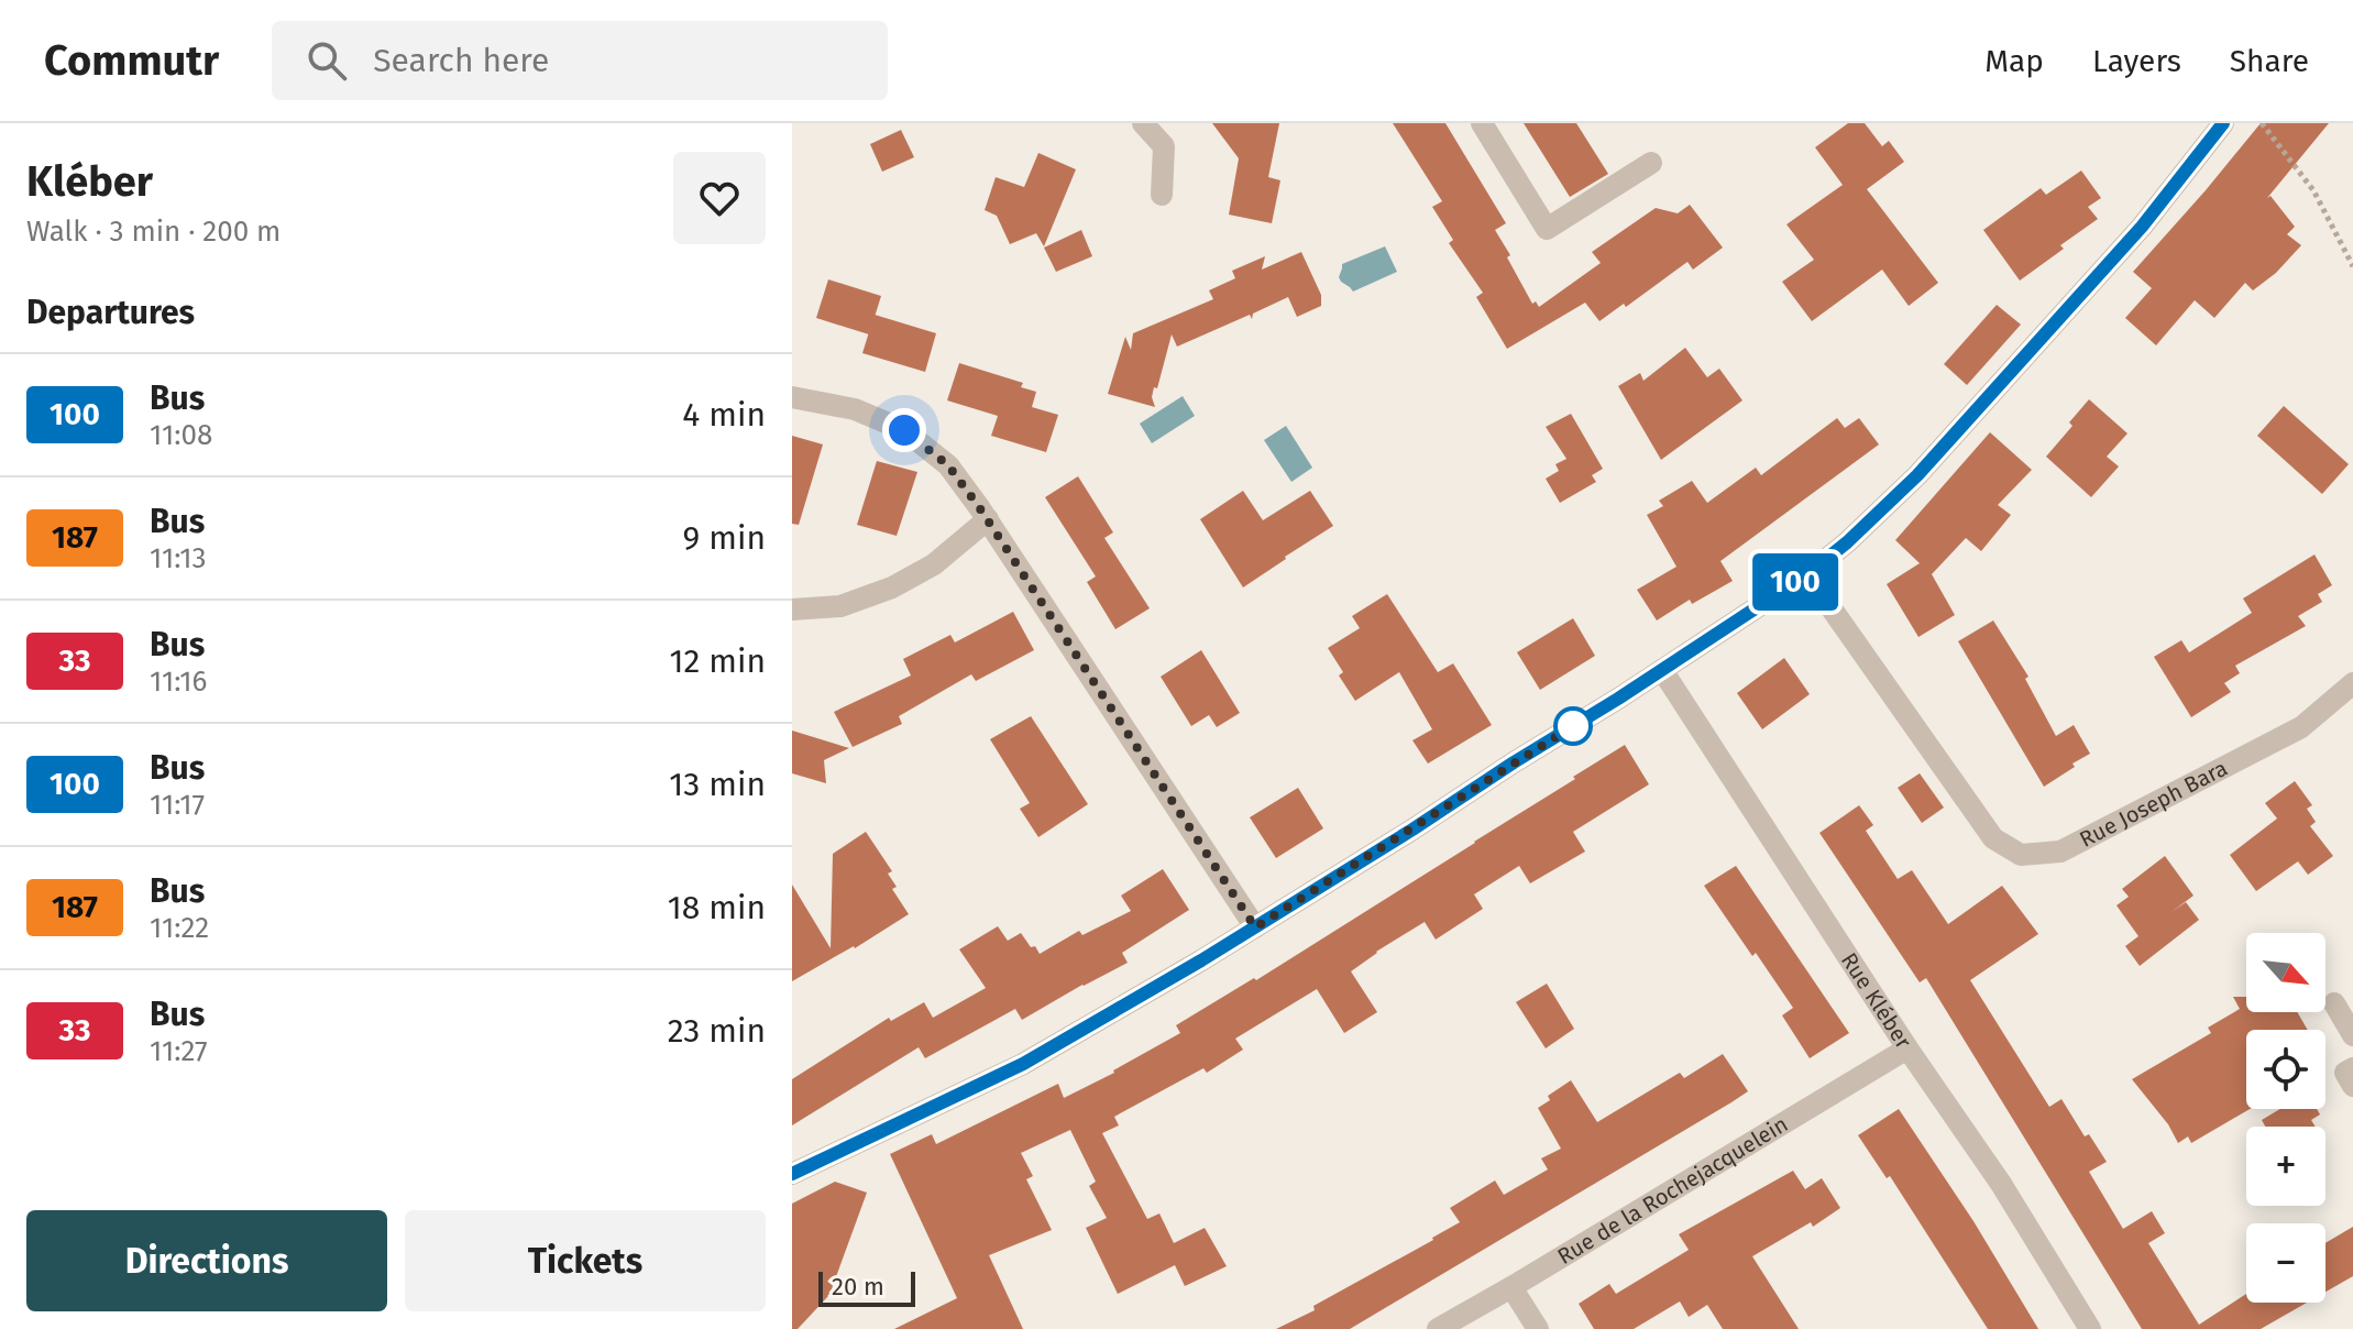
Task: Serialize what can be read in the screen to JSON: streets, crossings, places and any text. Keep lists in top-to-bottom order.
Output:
{
  "streets": {
    "street": ["Rue Joseph Bara", "Rue Kléber", "Rue de la Rochejacquelein"]
  },
  "crossings": [
    ["Rue Kléber", "Rue de la Rochejacquelein"]
  ],
  "lines": ["bus line 100"],
  "scale_bar": "20 m",
  "north": "bottom right",
  "page": {
    "header": "Commutr",
    "search": "Search here",
    "nav": ["Map", "Layers", "Share"],
    "heading": [
      ["Kléber", "Walk · 3 min · 200 m"],
      "Departures"
    ],
    "on_map": "100",
    "list": [
      {
        "mark": "100",
        "name": "Bus",
        "note": "11:08",
        "value": "4 min"
      },
      {
        "mark": "187",
        "name": "Bus",
        "note": "11:13",
        "value": "9 min"
      },
      {
        "mark": "33",
        "name": "Bus",
        "note": "11:16",
        "value": "12 min"
      },
      {
        "mark": "100",
        "name": "Bus",
        "note": "11:17",
        "value": "13 min"
      },
      {
        "mark": "187",
        "name": "Bus",
        "note": "11:22",
        "value": "18 min"
      },
      {
        "mark": "33",
        "name": "Bus",
        "note": "11:27",
        "value": "23 min"
      }
    ],
    "map_buttons": ["+", "−"],
    "buttons": ["Directions", "Tickets"],
    "scale": "20 m"
  }
}
